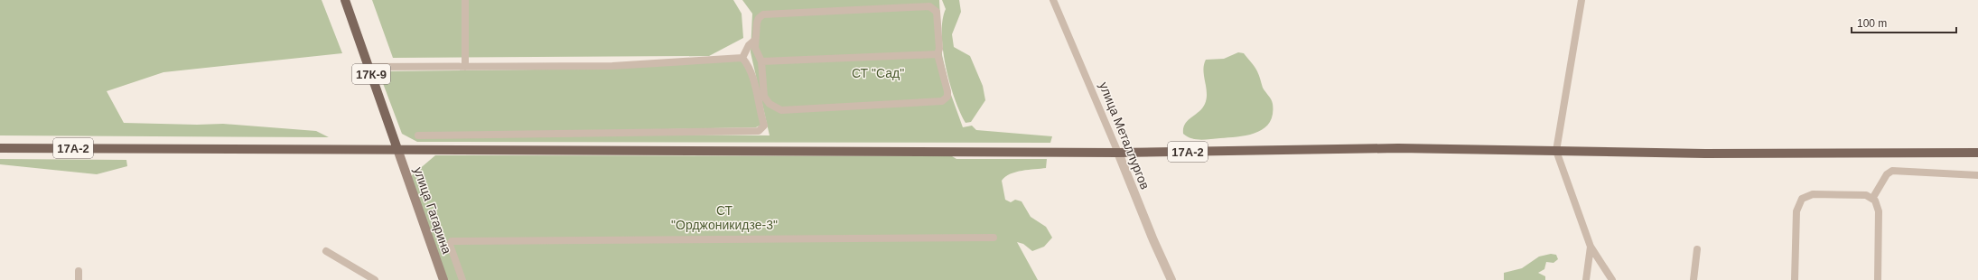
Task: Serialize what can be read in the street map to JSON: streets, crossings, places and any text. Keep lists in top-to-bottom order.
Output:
{
  "streets": {
    "main road": ["17К-9", "17А-2", "улица Гагарина"],
    "street": ["улица Металлургов"]
  },
  "crossings": [
    ["17К-9", "17А-2"],
    ["17К-9", "улица Гагарина"],
    ["улица Металлургов", "17А-2"],
    ["17А-2", "улица Гагарина"]
  ],
  "parks": ["СТ \"Сад\"", "СТ \"Орджоникидзе-3\""],
  "scale_bar": "100 m"
}
